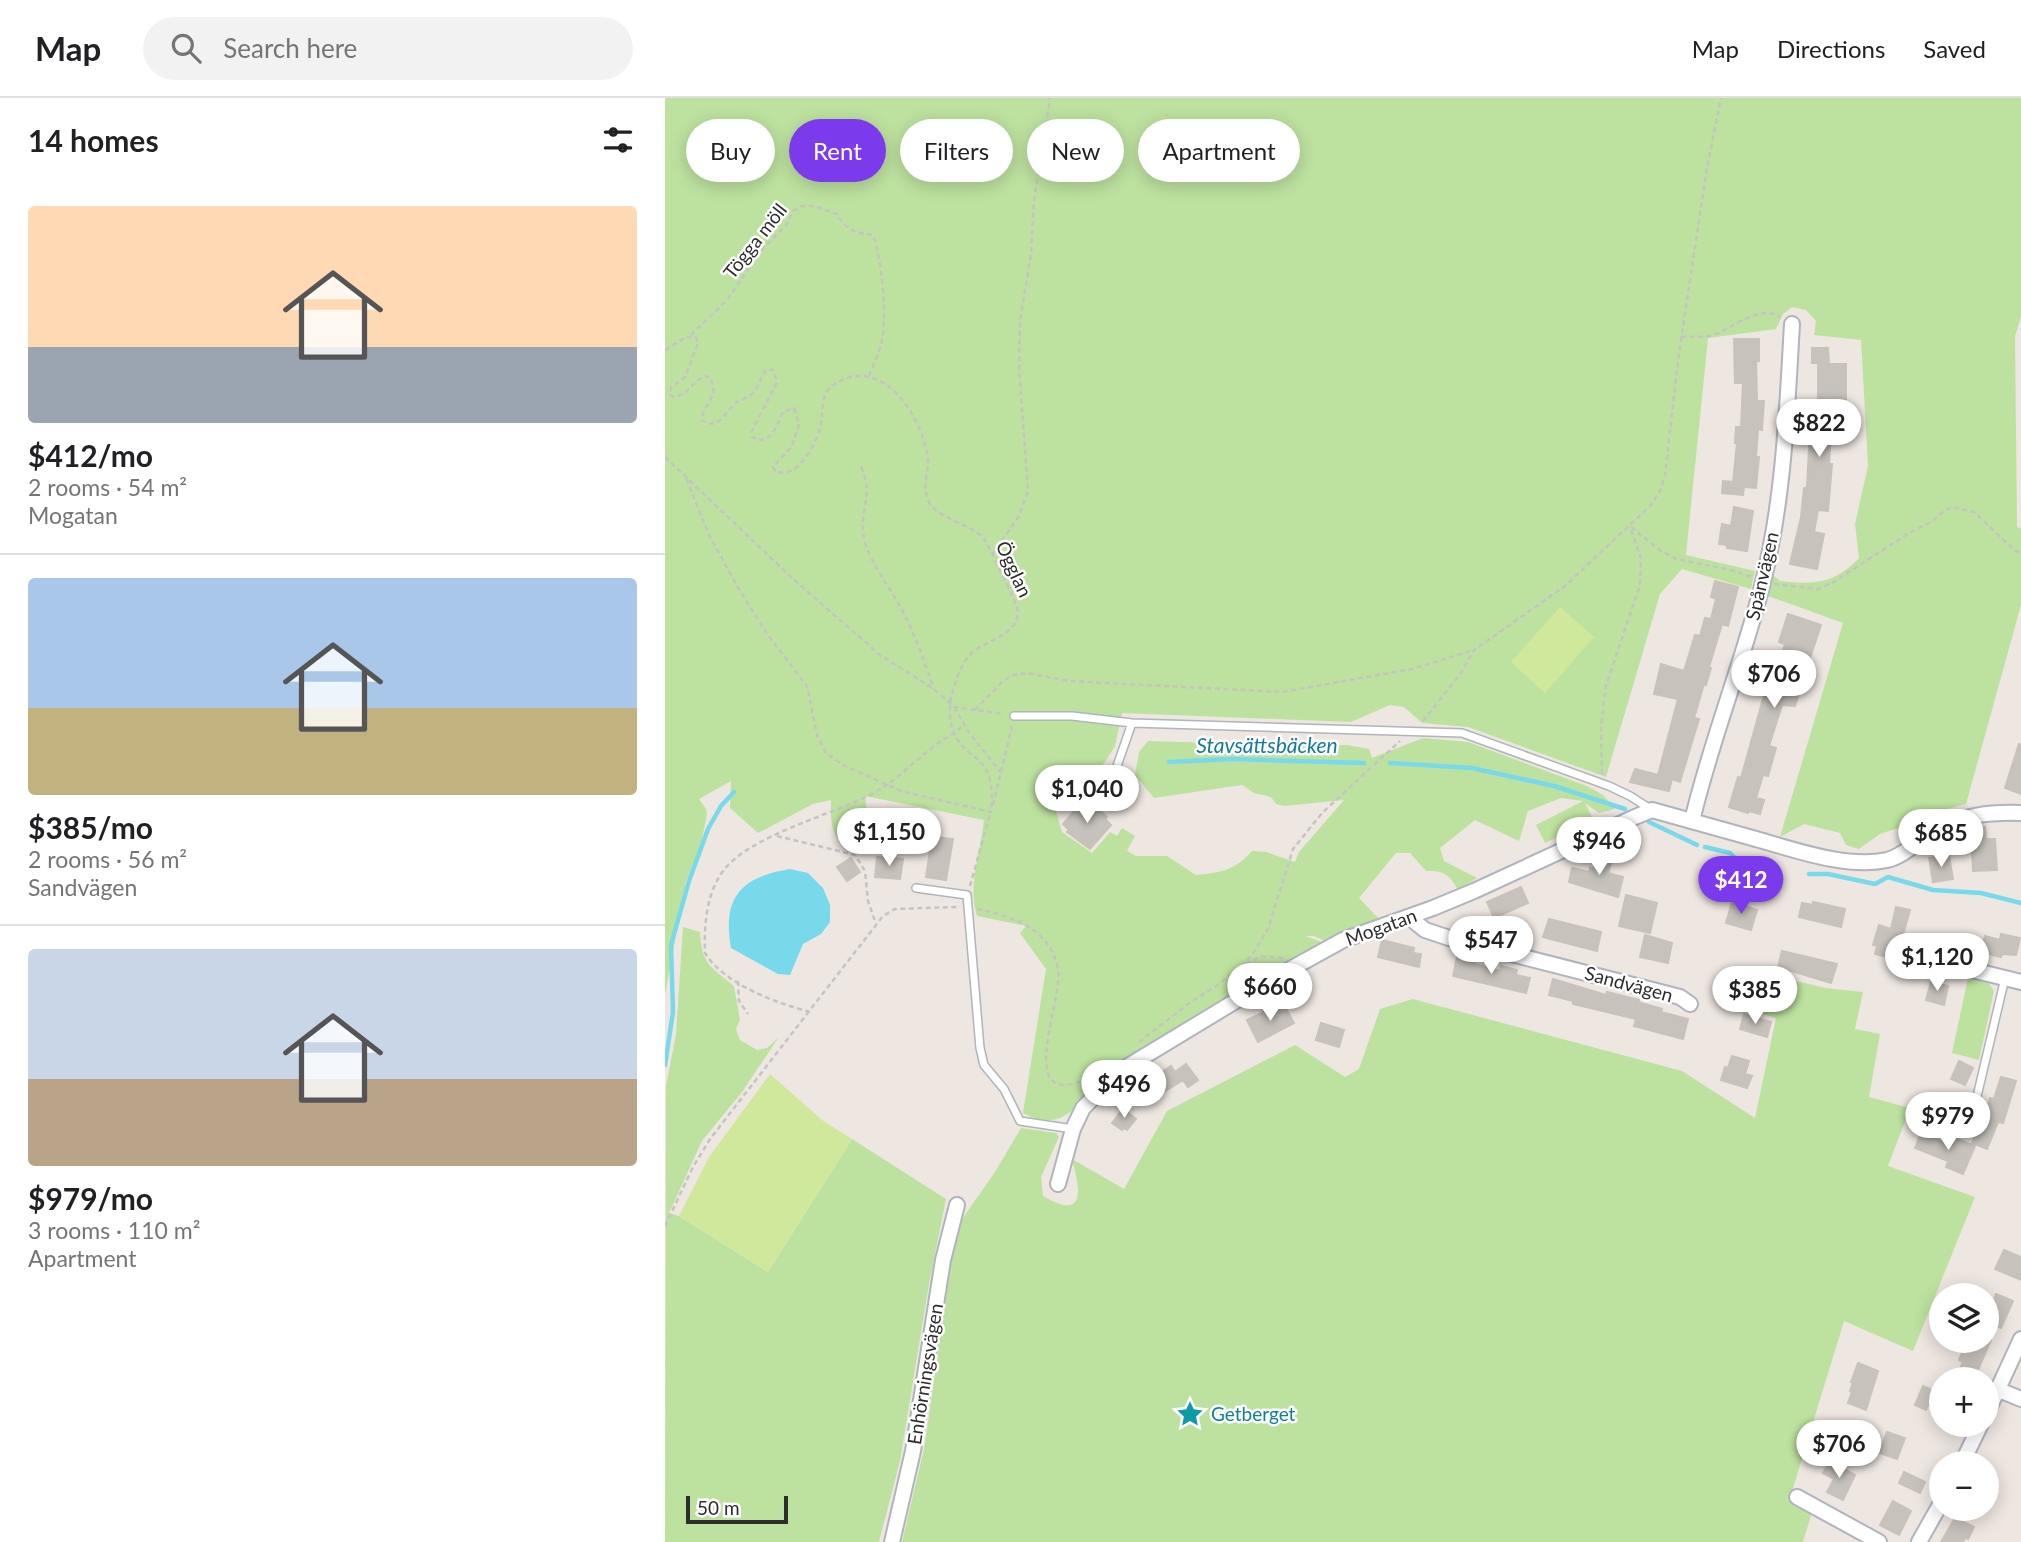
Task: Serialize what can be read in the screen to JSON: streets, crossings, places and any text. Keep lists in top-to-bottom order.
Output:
{
  "streets": {
    "street": [
      "Spånvägen",
      "Mogatan",
      "Sandvägen",
      "Enhörningsvägen"
    ],
    "path": ["Tögga möll", "Ögglan"]
  },
  "crossings": [
    ["Tögga möll", "Ögglan"],
    ["Mogatan", "Sandvägen"]
  ],
  "water": ["Stavsättsbäcken"],
  "places": {
    "place": ["Getberget"]
  },
  "scale_bar": "50 m",
  "page": {
    "header": "Map",
    "search": "Search here",
    "nav": ["Map", "Directions", "Saved"],
    "heading": "14 homes",
    "chip": [
      "Buy",
      "Rent",
      "Filters",
      "New",
      "Apartment"
    ],
    "list": [
      {
        "name": "$412/mo",
        "note": "2 rooms · 54 m² · Mogatan"
      },
      {
        "name": "$385/mo",
        "note": "2 rooms · 56 m² · Sandvägen"
      },
      {
        "name": "$979/mo",
        "note": "3 rooms · 110 m² · Apartment"
      }
    ],
    "price": [
      "$822",
      "$706",
      "$1,040",
      "$1,150",
      "$685",
      "$946",
      "$412",
      "$547",
      "$1,120",
      "$660",
      "$385",
      "$496",
      "$979",
      "$706"
    ],
    "map_buttons": ["+", "−"],
    "scale": "50 m"
  }
}
